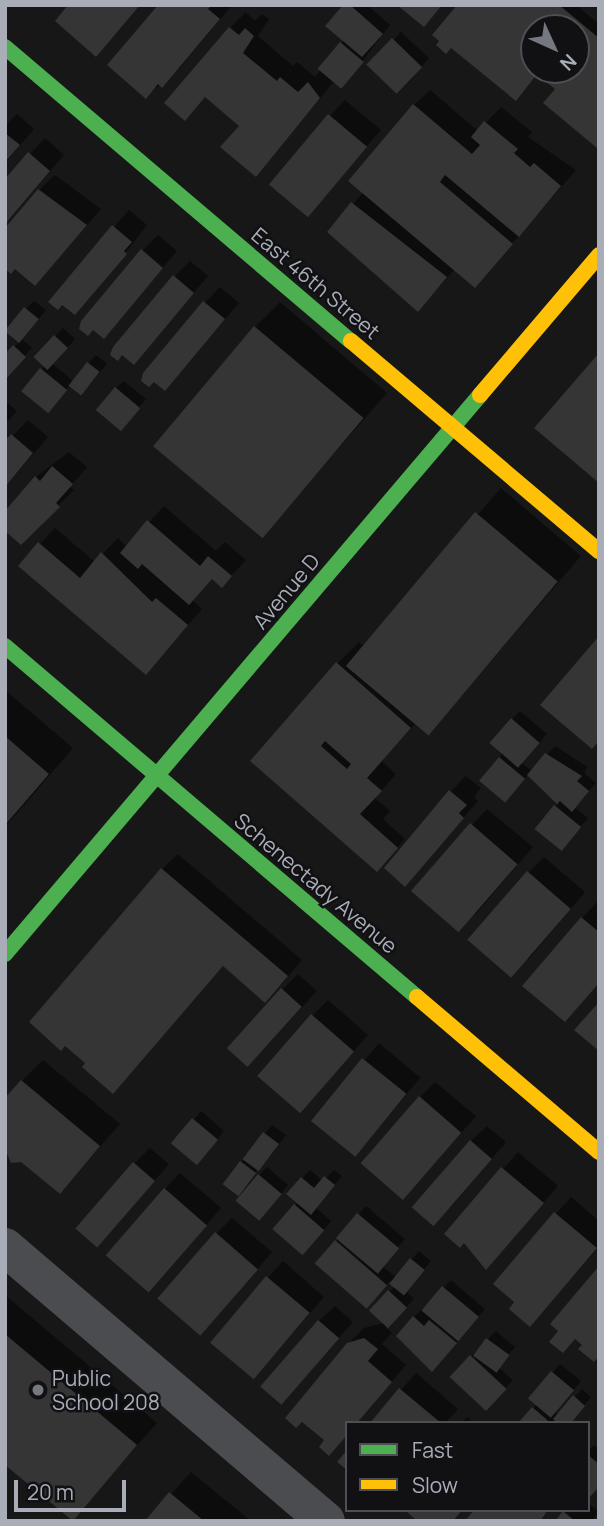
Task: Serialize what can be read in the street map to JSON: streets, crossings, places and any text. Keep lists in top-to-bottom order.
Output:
{
  "streets": {
    "street": ["East 46th Street", "Avenue D", "Schenectady Avenue"]
  },
  "crossings": [
    ["East 46th Street", "Avenue D"],
    ["Avenue D", "Schenectady Avenue"]
  ],
  "places": ["Public School 208"],
  "legend": ["Fast", "Slow"],
  "scale_bar": "20 m",
  "north": "bottom right"
}
